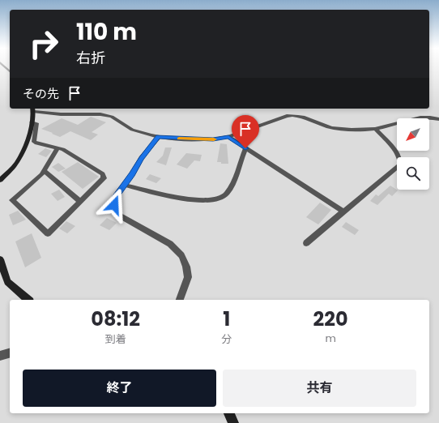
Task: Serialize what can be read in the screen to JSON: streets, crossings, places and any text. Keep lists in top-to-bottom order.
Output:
{
  "north": "bottom left",
  "page": {
    "turn": ["110 m", "右折"],
    "then": "その先",
    "eta": [
      "08:12",
      "到着",
      "1",
      "分",
      "220",
      "m"
    ],
    "buttons": ["終了", "共有"]
  }
}
